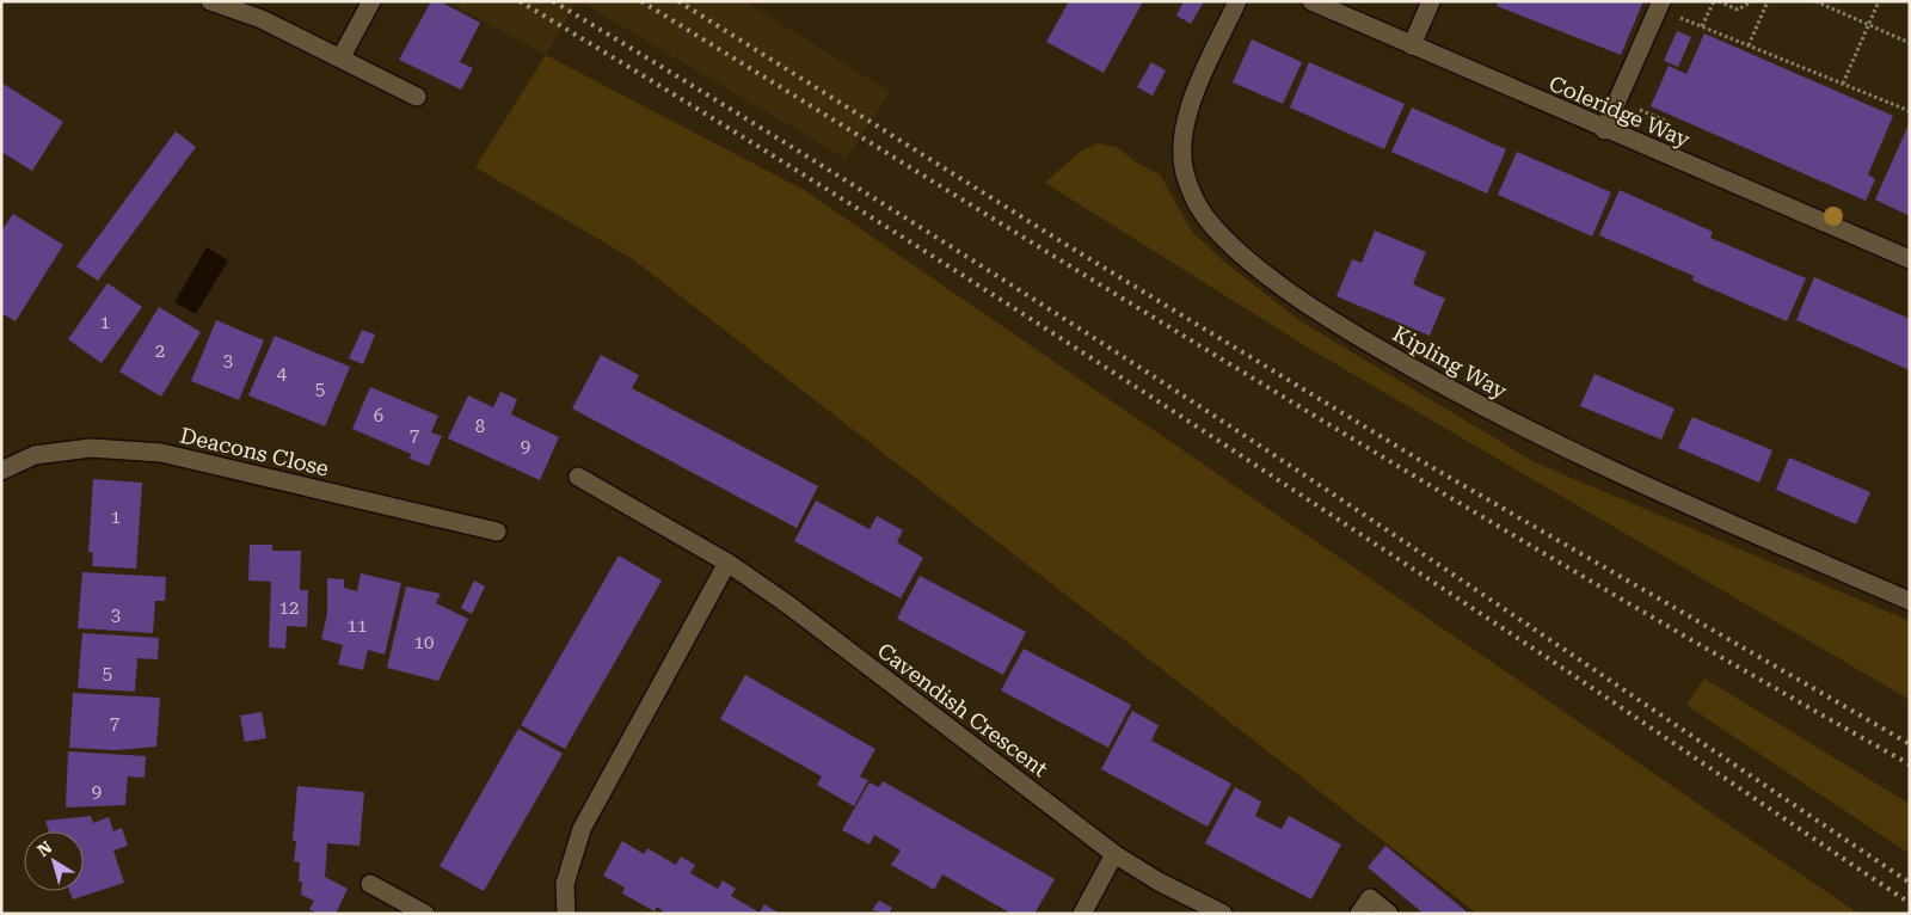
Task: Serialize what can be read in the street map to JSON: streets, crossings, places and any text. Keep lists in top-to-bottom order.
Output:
{
  "streets": {
    "street": [
      "Coleridge Way",
      "Kipling Way",
      "Deacons Close",
      "Cavendish Crescent"
    ]
  },
  "house_numbers": [
    "1",
    "2",
    "3",
    "4",
    "5",
    "6",
    "8",
    "7",
    "9",
    "1",
    "12",
    "3",
    "11",
    "10",
    "5",
    "7",
    "9"
  ],
  "north": "top left"
}
